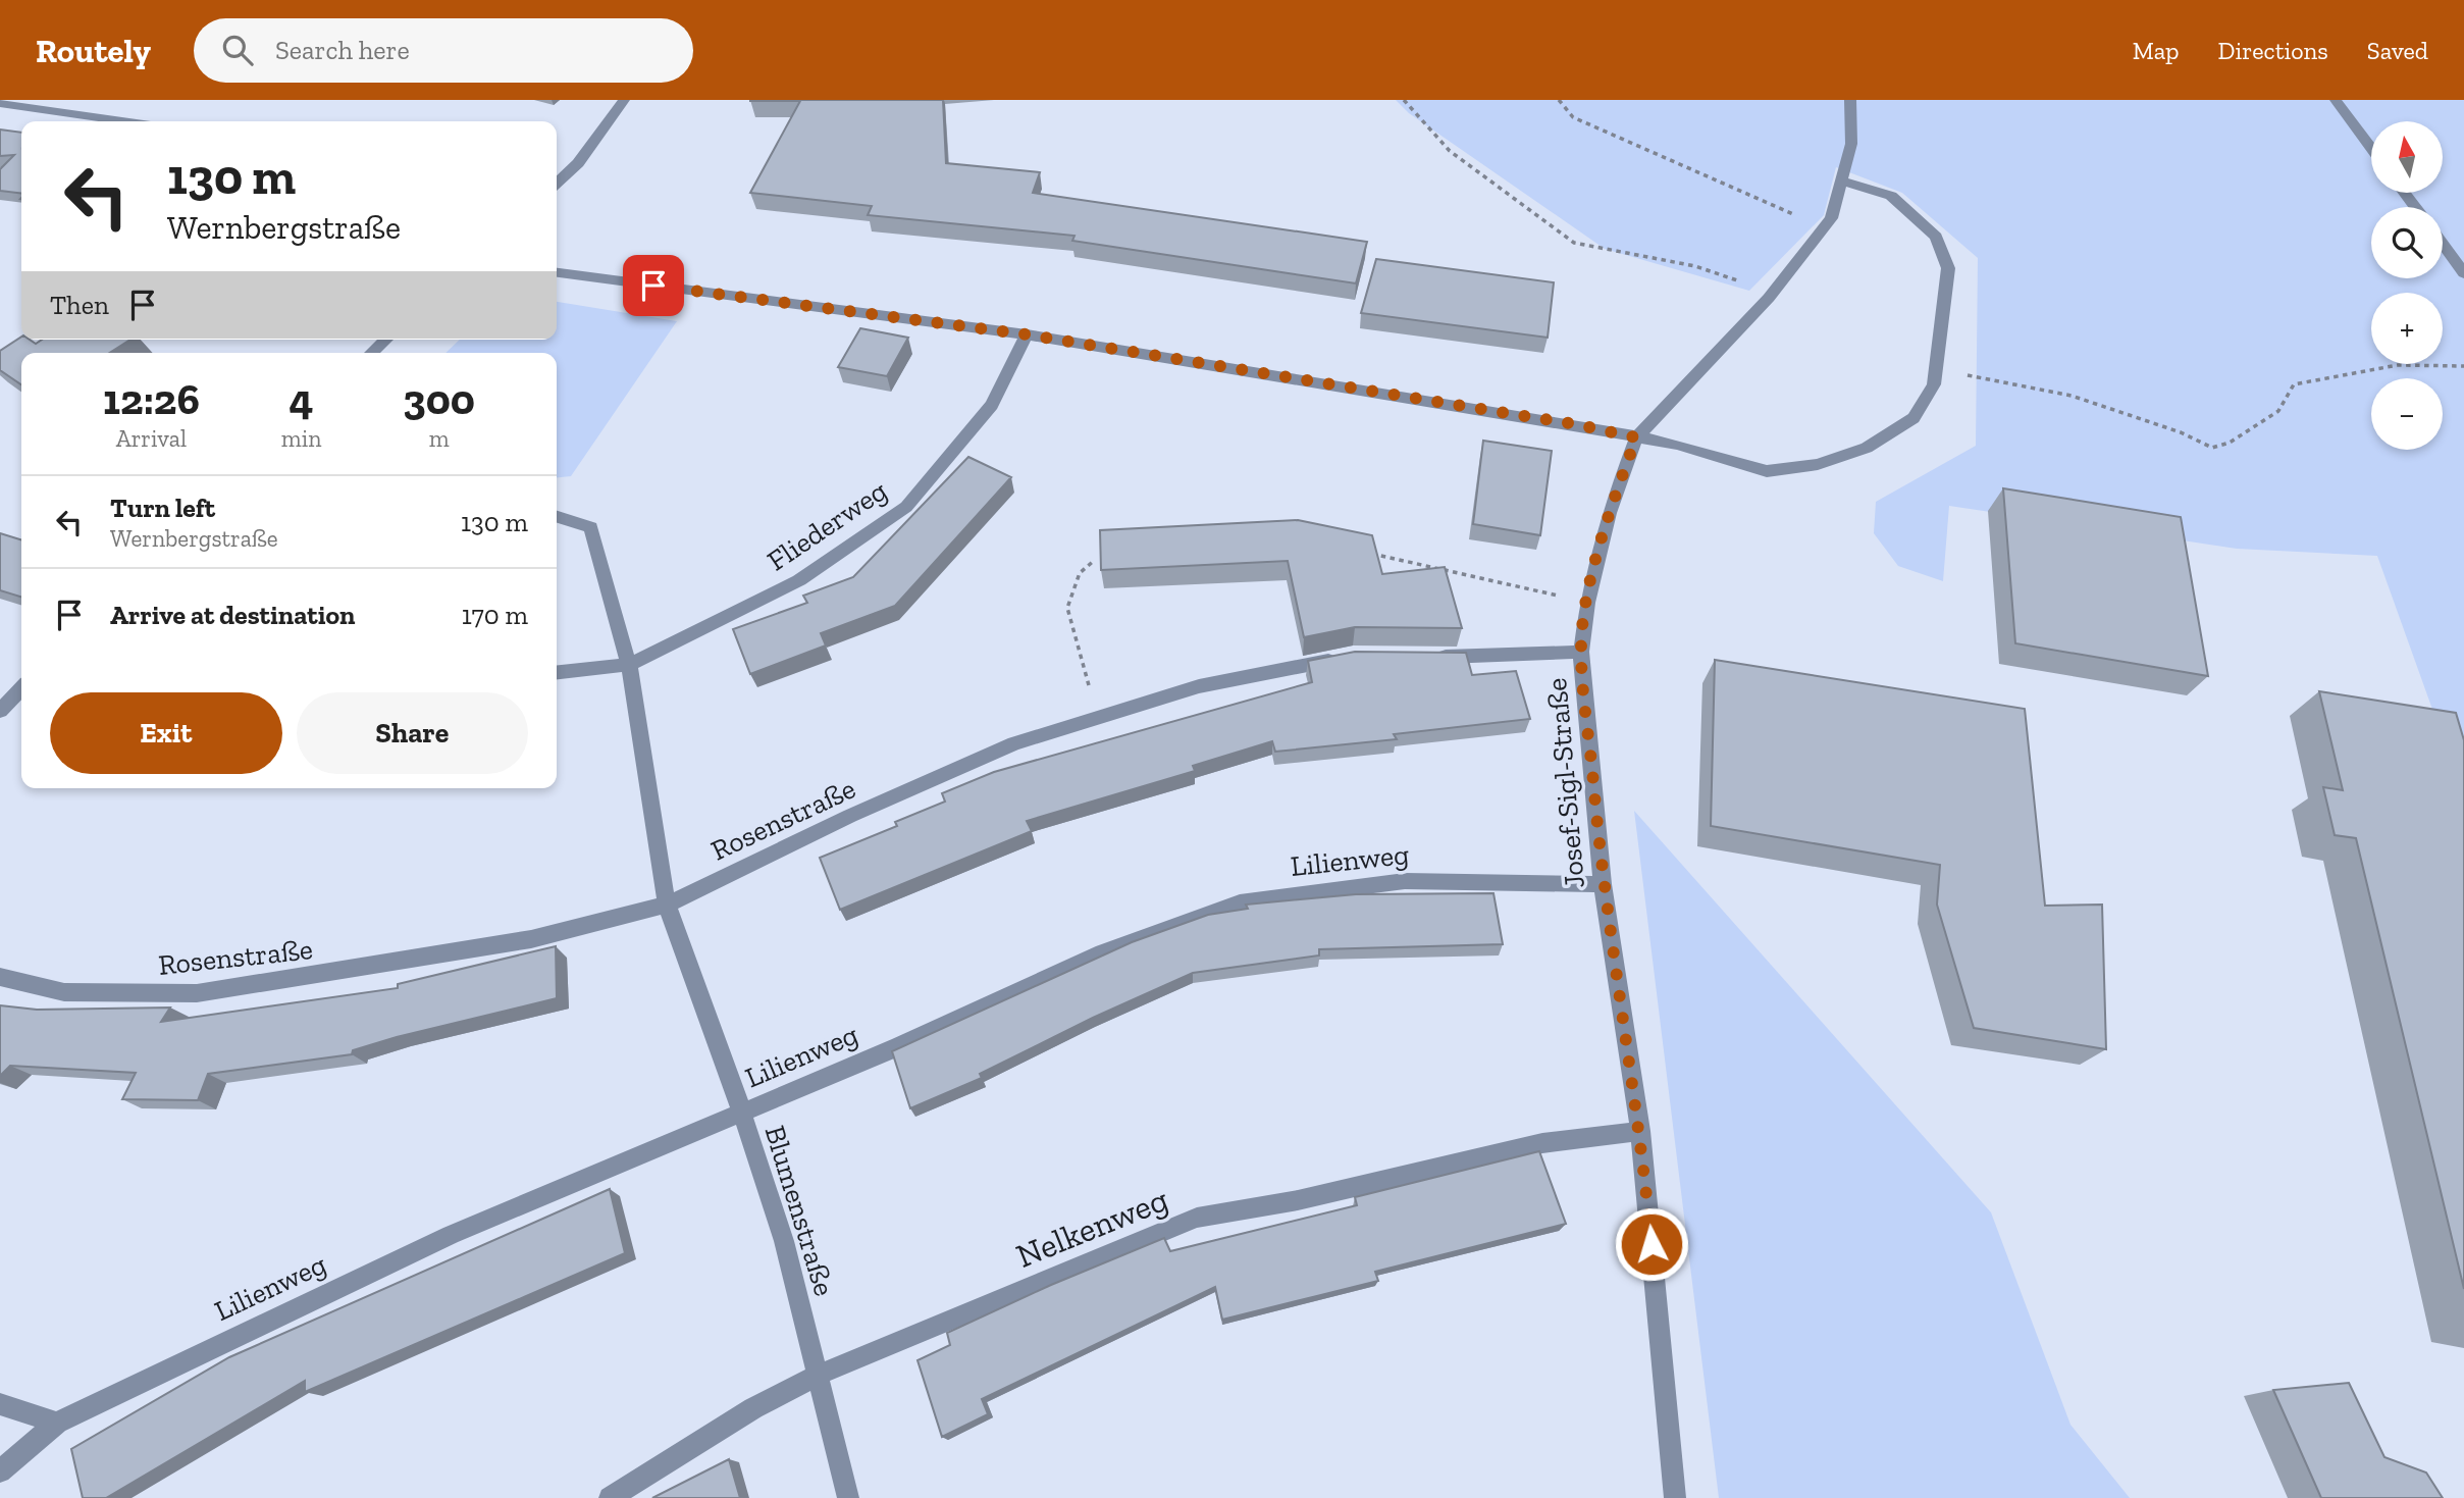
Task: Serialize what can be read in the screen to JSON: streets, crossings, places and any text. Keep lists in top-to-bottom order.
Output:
{
  "streets": {
    "street": [
      "Fliederweg",
      "Josef-Sigl-Straße",
      "Rosenstraße",
      "Lilienweg",
      "Blumenstraße",
      "Nelkenweg"
    ]
  },
  "crossings": [
    ["Josef-Sigl-Straße", "Lilienweg"],
    ["Josef-Sigl-Straße", "Nelkenweg"],
    ["Rosenstraße", "Blumenstraße"],
    ["Lilienweg", "Blumenstraße"],
    ["Blumenstraße", "Nelkenweg"]
  ],
  "north": "top",
  "page": {
    "header": "Routely",
    "search": "Search here",
    "nav": ["Map", "Directions", "Saved"],
    "map_buttons": ["+", "−"],
    "turn": ["130 m", "Wernbergstraße"],
    "then": "Then",
    "eta": [
      "12:26",
      "Arrival",
      "4",
      "min",
      "300",
      "m"
    ],
    "list": [
      {
        "name": "Turn left",
        "note": "Wernbergstraße",
        "value": "130 m"
      },
      {
        "name": "Arrive at destination",
        "value": "170 m"
      }
    ],
    "buttons": ["Exit", "Share"]
  }
}
